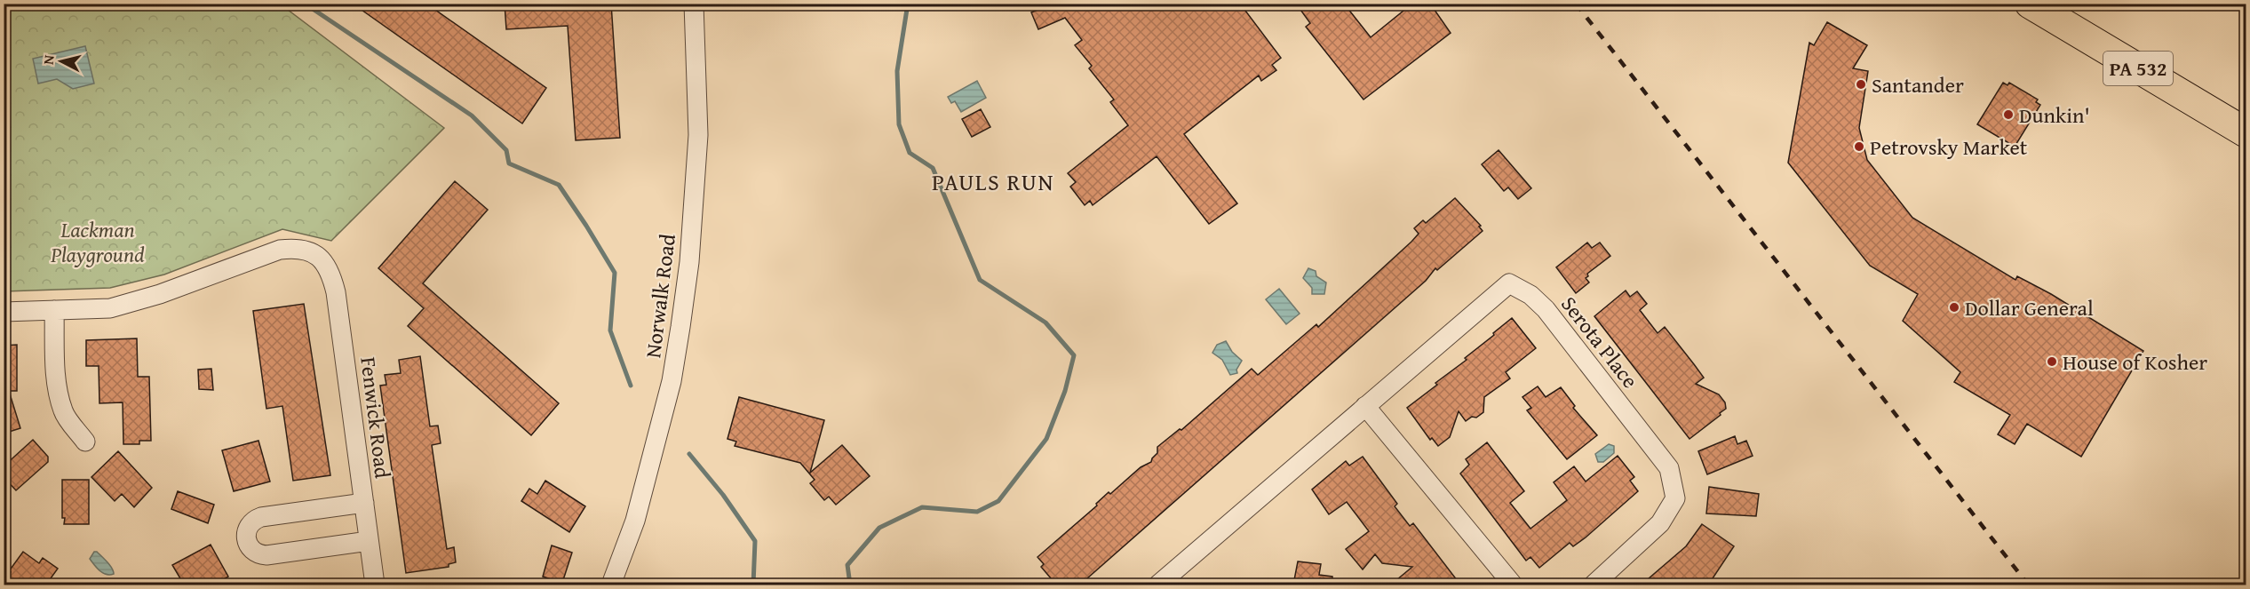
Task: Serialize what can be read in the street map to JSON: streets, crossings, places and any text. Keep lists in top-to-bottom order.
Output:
{
  "streets": {
    "main road": ["PA 532"],
    "street": ["Norwalk Road", "Serota Place", "Fenwick Road"]
  },
  "districts": ["PAULS RUN"],
  "parks": ["Lackman Playground"],
  "places": [
    "Santander",
    "Dunkin'",
    "Petrovsky Market",
    "Dollar General",
    "House of Kosher"
  ],
  "north": "left"
}
